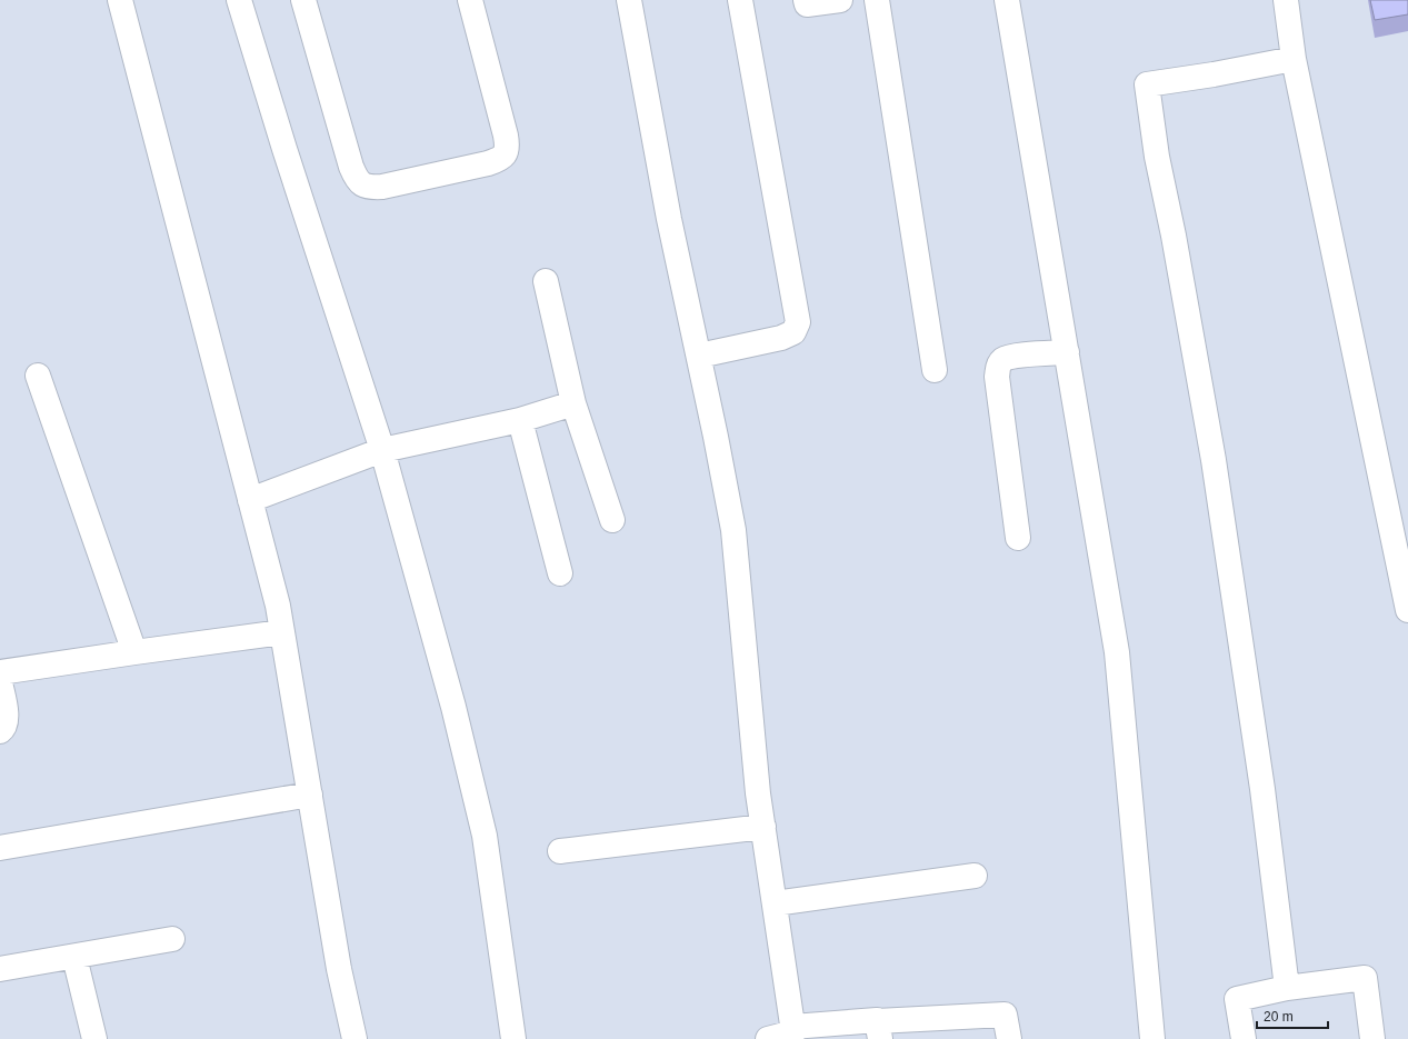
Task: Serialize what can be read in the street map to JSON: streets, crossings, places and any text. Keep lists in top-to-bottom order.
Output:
{
  "scale_bar": "20 m"
}
